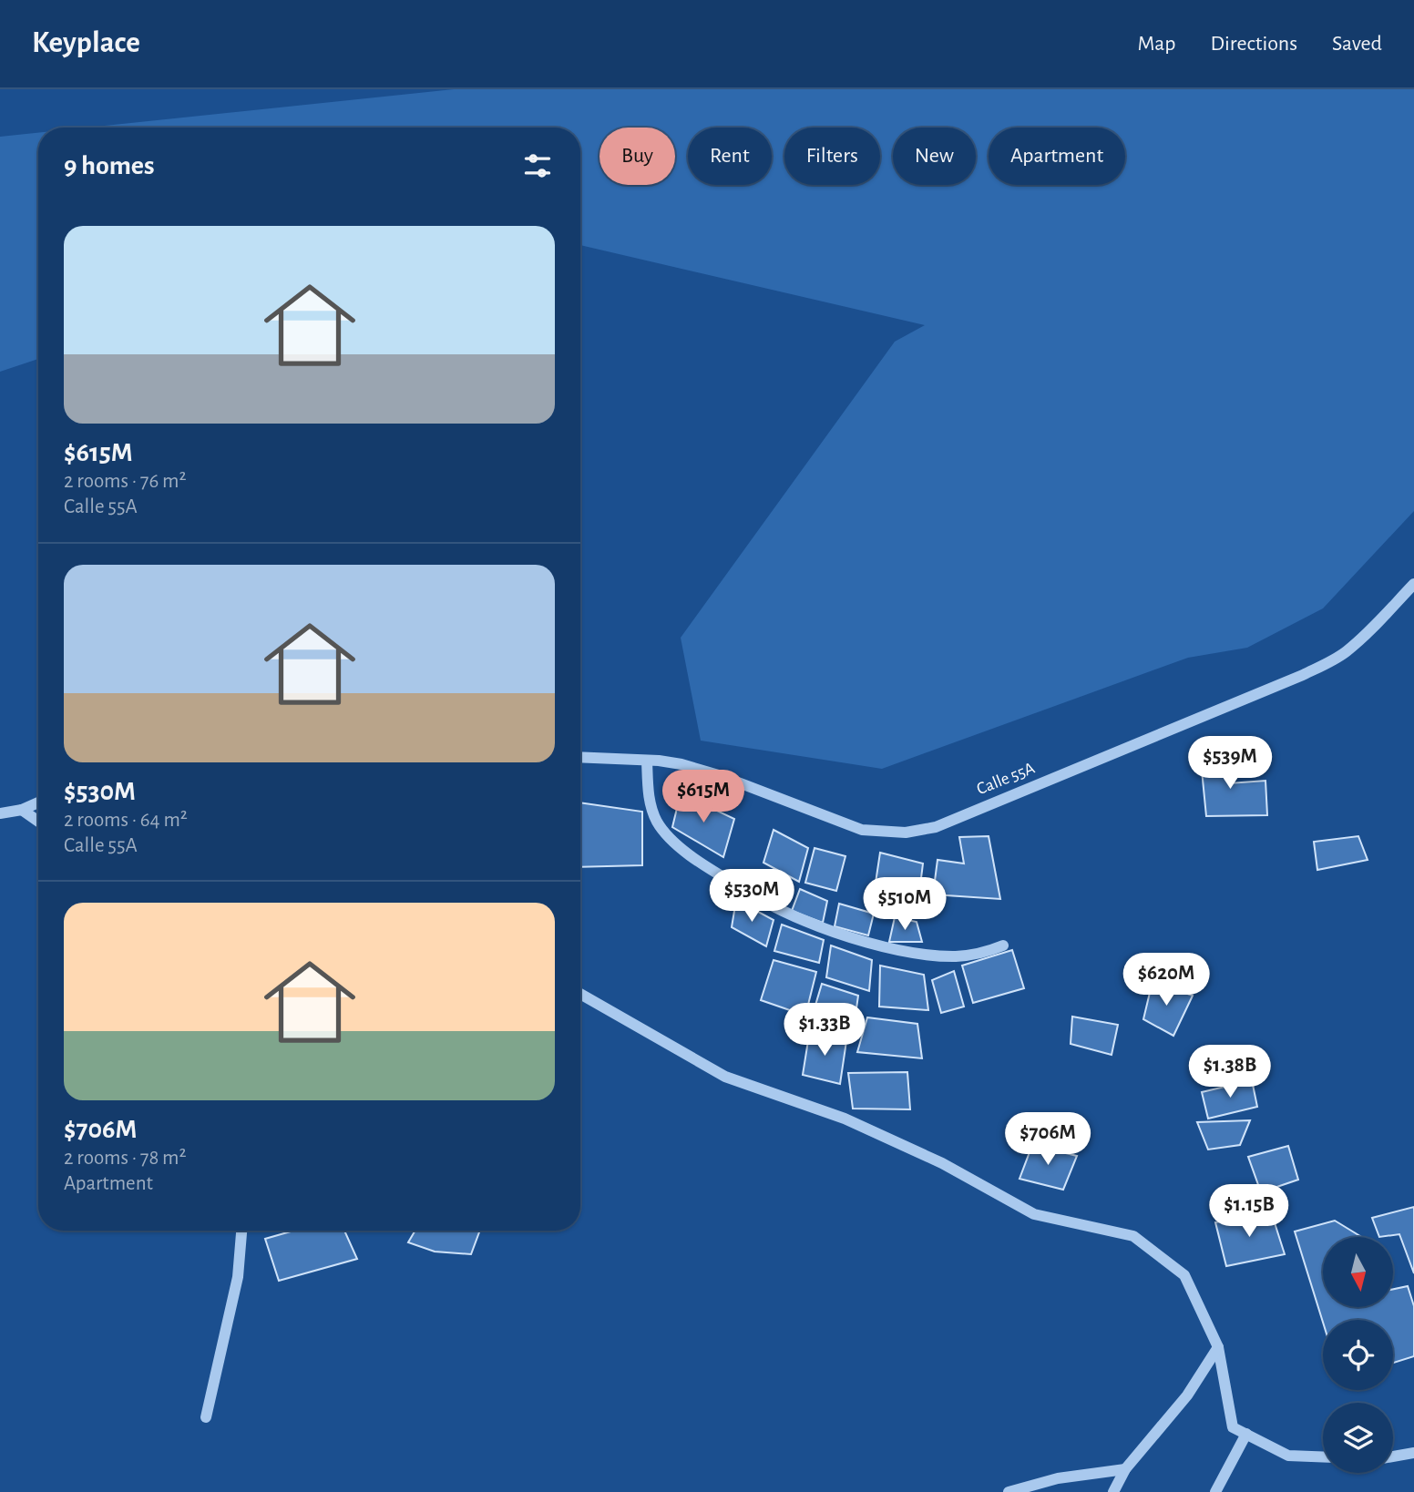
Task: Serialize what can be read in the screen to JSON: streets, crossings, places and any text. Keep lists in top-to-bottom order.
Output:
{
  "streets": {
    "street": ["Calle 55A"]
  },
  "north": "bottom",
  "page": {
    "header": "Keyplace",
    "nav": ["Map", "Directions", "Saved"],
    "chip": [
      "Buy",
      "Rent",
      "Filters",
      "New",
      "Apartment"
    ],
    "heading": "9 homes",
    "list": [
      {
        "name": "$615M",
        "note": "2 rooms · 76 m² · Calle 55A"
      },
      {
        "name": "$530M",
        "note": "2 rooms · 64 m² · Calle 55A"
      },
      {
        "name": "$706M",
        "note": "2 rooms · 78 m² · Apartment"
      }
    ],
    "price": [
      "$539M",
      "$615M",
      "$530M",
      "$510M",
      "$620M",
      "$1.33B",
      "$1.38B",
      "$706M",
      "$1.15B"
    ]
  }
}
